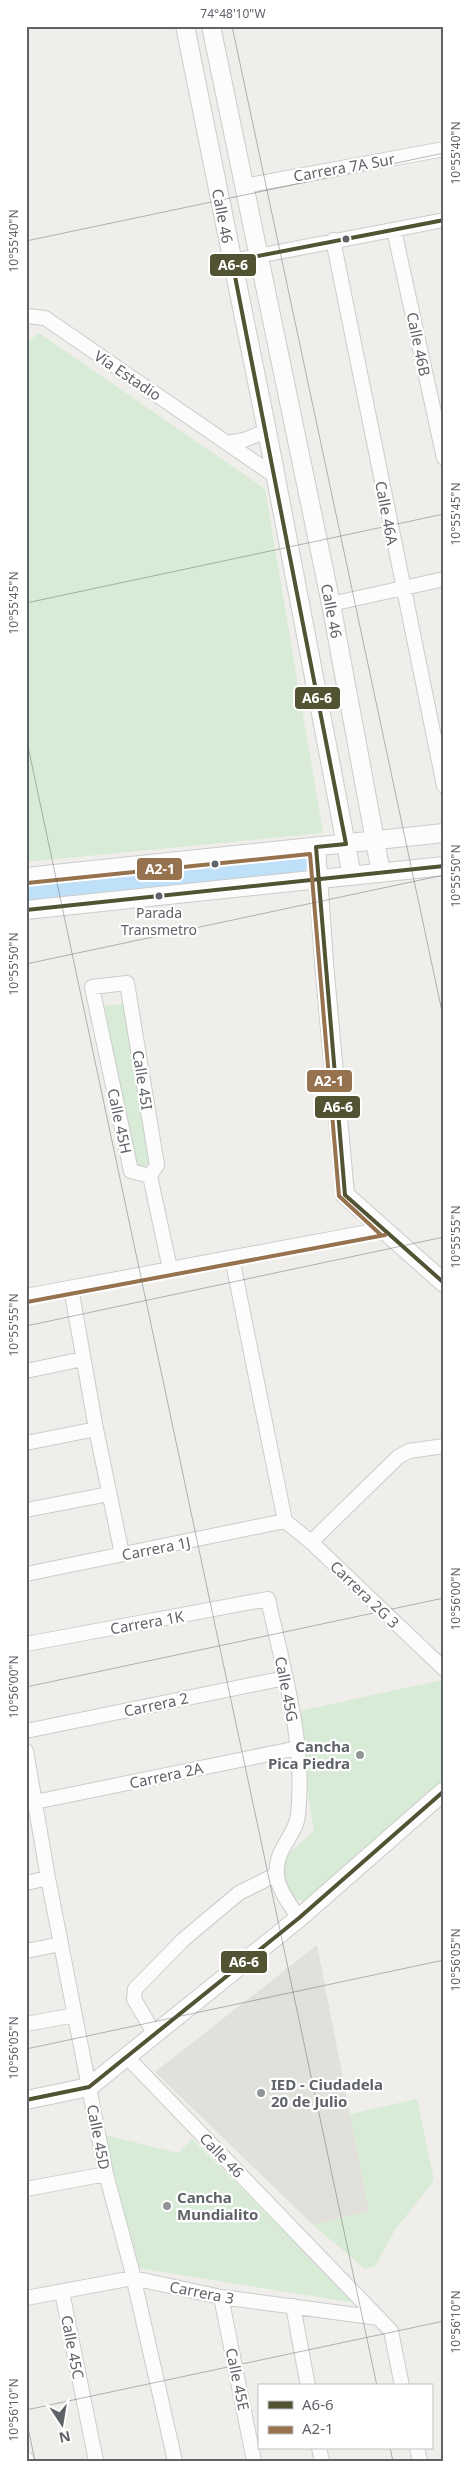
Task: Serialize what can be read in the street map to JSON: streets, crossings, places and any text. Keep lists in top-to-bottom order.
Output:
{
  "streets": {
    "street": [
      "Carrera 7A Sur",
      "Calle 46",
      "Calle 46B",
      "Vía Estadio",
      "Calle 46A",
      "Calle 45I",
      "Calle 45H",
      "Carrera 1J",
      "Carrera 2G 3",
      "Carrera 1K",
      "Calle 45G",
      "Carrera 2",
      "Carrera 2A",
      "Calle 45D",
      "Carrera 3",
      "Calle 45C",
      "Calle 45E"
    ]
  },
  "crossings": [
    ["Carrera 7A Sur", "Calle 46"],
    ["Calle 46", "Vía Estadio"],
    ["Calle 46", "Carrera 3"],
    ["Calle 45I", "Calle 45H"],
    ["Carrera 1J", "Carrera 2G 3"],
    ["Carrera 1K", "Calle 45G"],
    ["Calle 45G", "Carrera 2"],
    ["Calle 45G", "Carrera 2A"],
    ["Carrera 2A", "Calle 45D"],
    ["Calle 45D", "Carrera 3"],
    ["Carrera 3", "Calle 45C"],
    ["Carrera 3", "Calle 45E"]
  ],
  "places": [
    "Parada Transmetro",
    "Cancha Pica Piedra",
    "IED - Ciudadela 20 de Julio",
    "Cancha Mundialito"
  ],
  "lines": ["transit line A6-6", "transit line A2-1"],
  "legend": ["A6-6", "A2-1"],
  "north": "bottom",
  "coordinates": [
    "74°48'10\"W",
    "10°55'40\"N",
    "10°55'45\"N",
    "10°55'50\"N",
    "10°55'55\"N",
    "10°56'00\"N",
    "10°56'05\"N",
    "10°56'10\"N"
  ]
}
